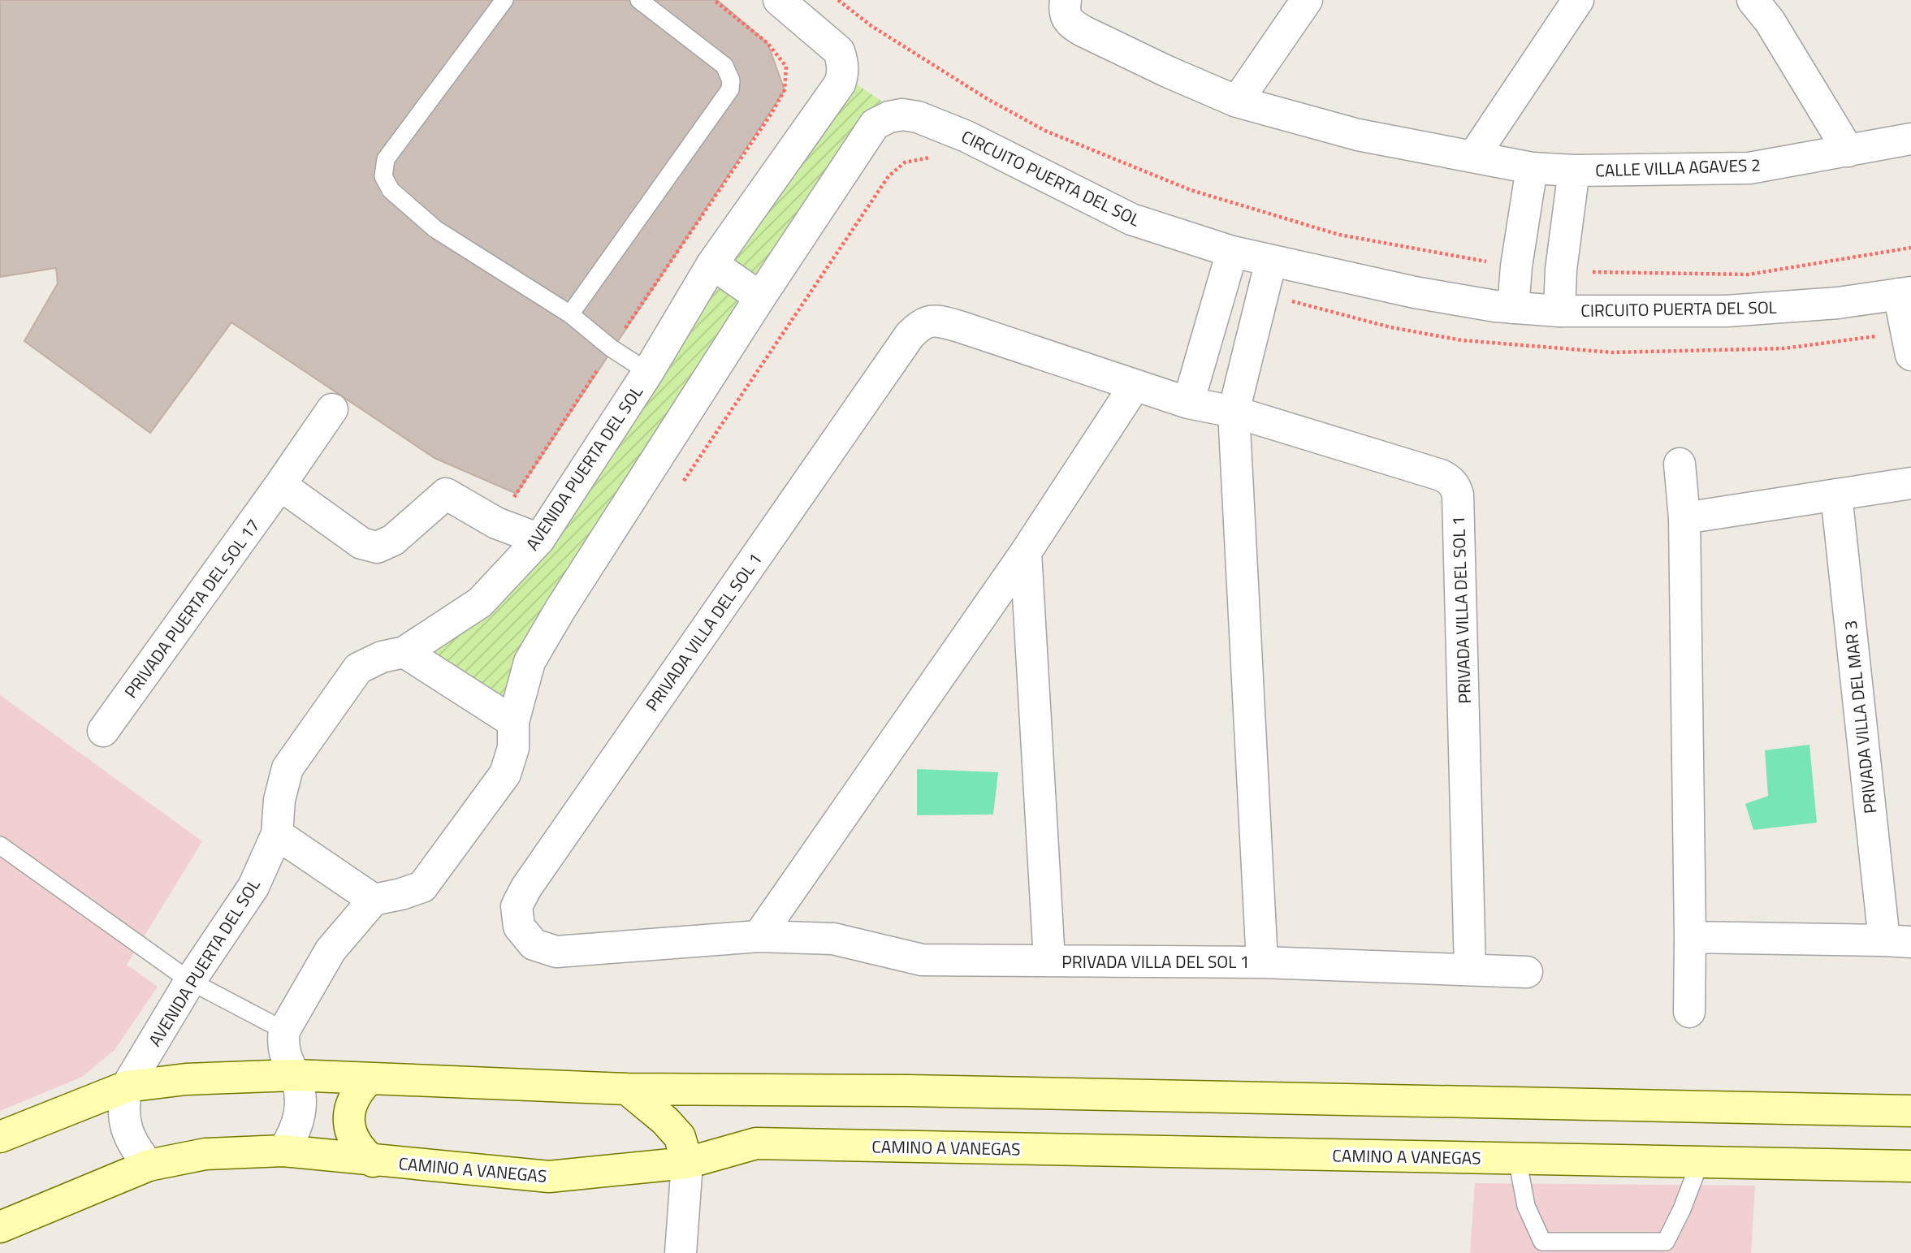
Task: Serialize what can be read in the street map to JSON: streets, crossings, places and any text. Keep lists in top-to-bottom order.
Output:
{
  "streets": {
    "main road": ["CAMINO A VANEGAS"],
    "street": [
      "CALLE VILLA AGAVES 2",
      "CIRCUITO PUERTA DEL SOL",
      "AVENIDA PUERTA DEL SOL",
      "PRIVADA PUERTA DEL SOL 17",
      "PRIVADA VILLA DEL SOL 1",
      "PRIVADA VILLA DEL MAR 3"
    ]
  },
  "crossings": [
    ["CALLE VILLA AGAVES 2", "CIRCUITO PUERTA DEL SOL"],
    ["AVENIDA PUERTA DEL SOL", "CAMINO A VANEGAS"]
  ]
}
